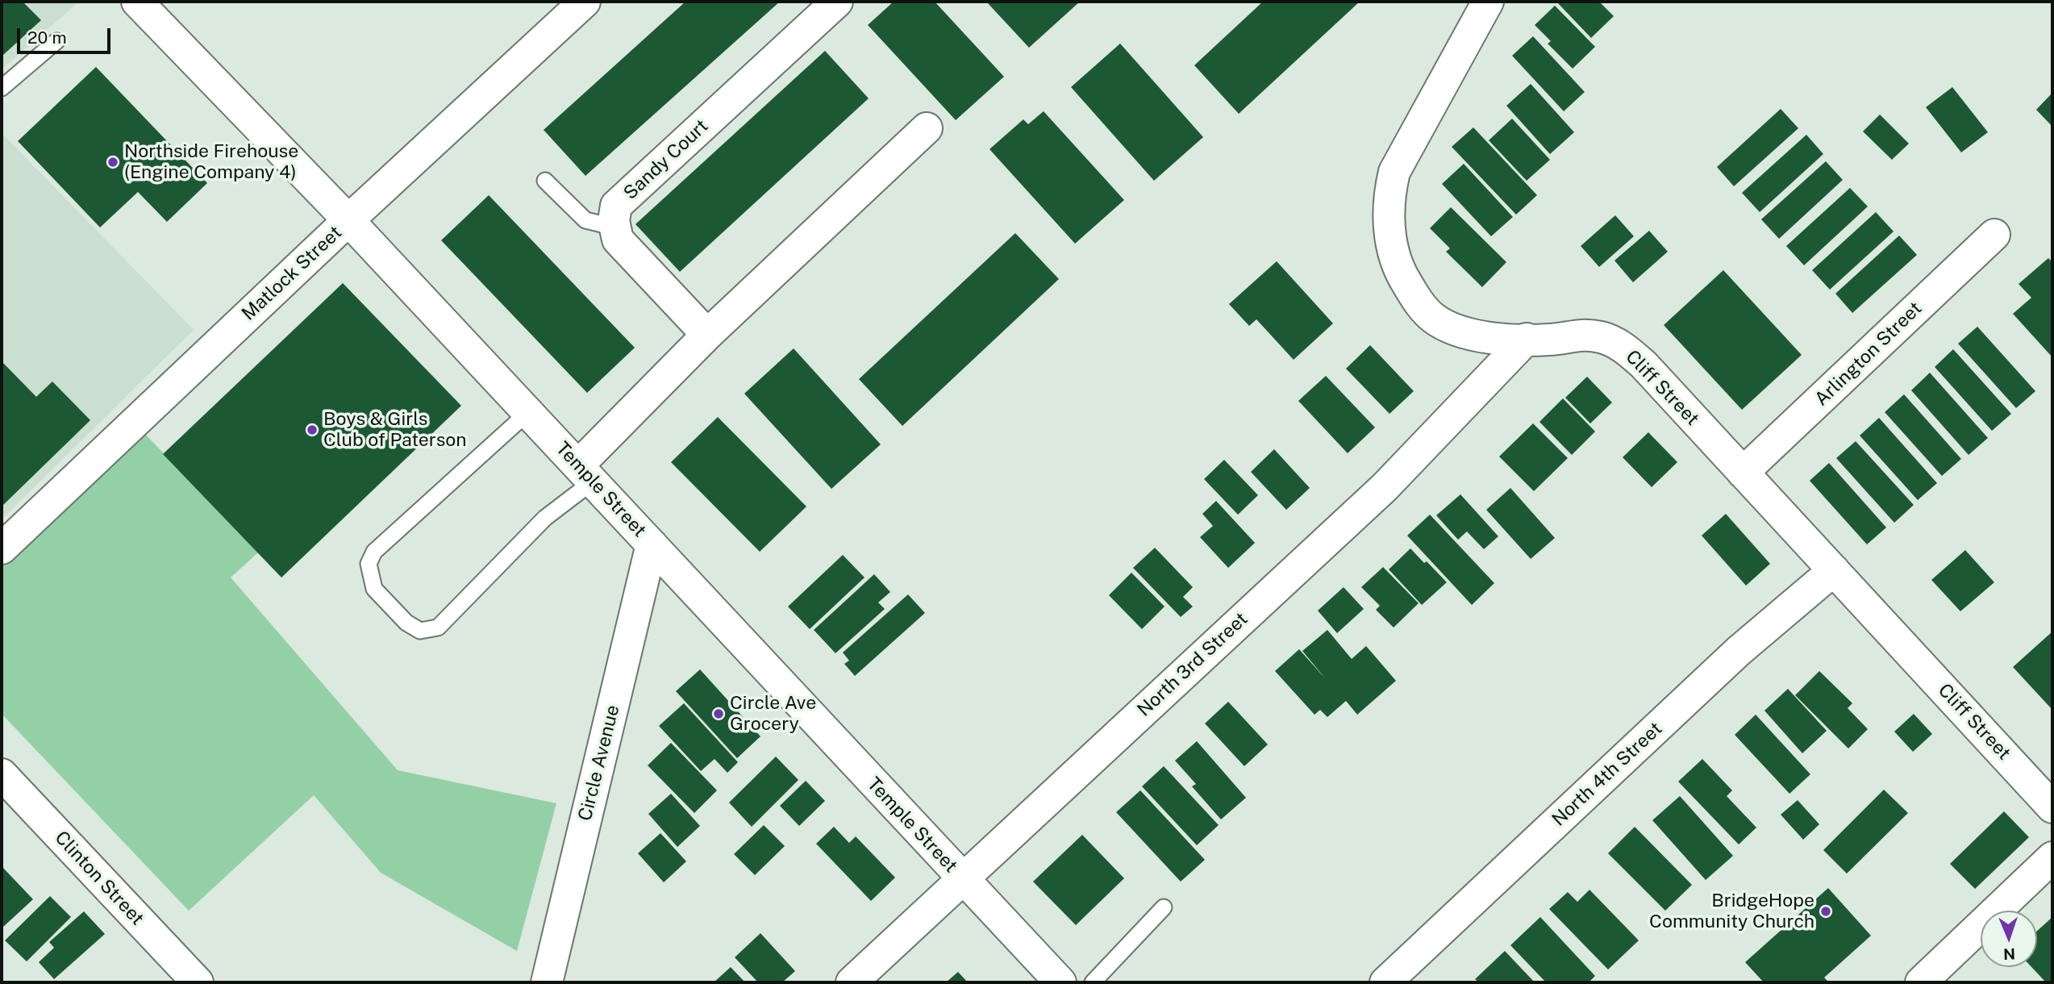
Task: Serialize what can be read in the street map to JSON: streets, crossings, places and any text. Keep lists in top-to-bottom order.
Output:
{
  "streets": {
    "street": [
      "Sandy Court",
      "Matlock Street",
      "Arlington Street",
      "Cliff Street",
      "Temple Street",
      "North 3rd Street",
      "Circle Avenue",
      "North 4th Street",
      "Clinton Street"
    ]
  },
  "crossings": [
    ["Matlock Street", "Temple Street"],
    ["Arlington Street", "Cliff Street"],
    ["Cliff Street", "North 3rd Street"],
    ["Cliff Street", "North 4th Street"],
    ["Temple Street", "North 3rd Street"],
    ["Temple Street", "Circle Avenue"]
  ],
  "places": [
    "Northside Firehouse (Engine Company 4)",
    "Boys & Girls Club of Paterson",
    "Circle Ave Grocery",
    "BridgeHope Community Church"
  ],
  "scale_bar": "20 m",
  "north": "bottom"
}
